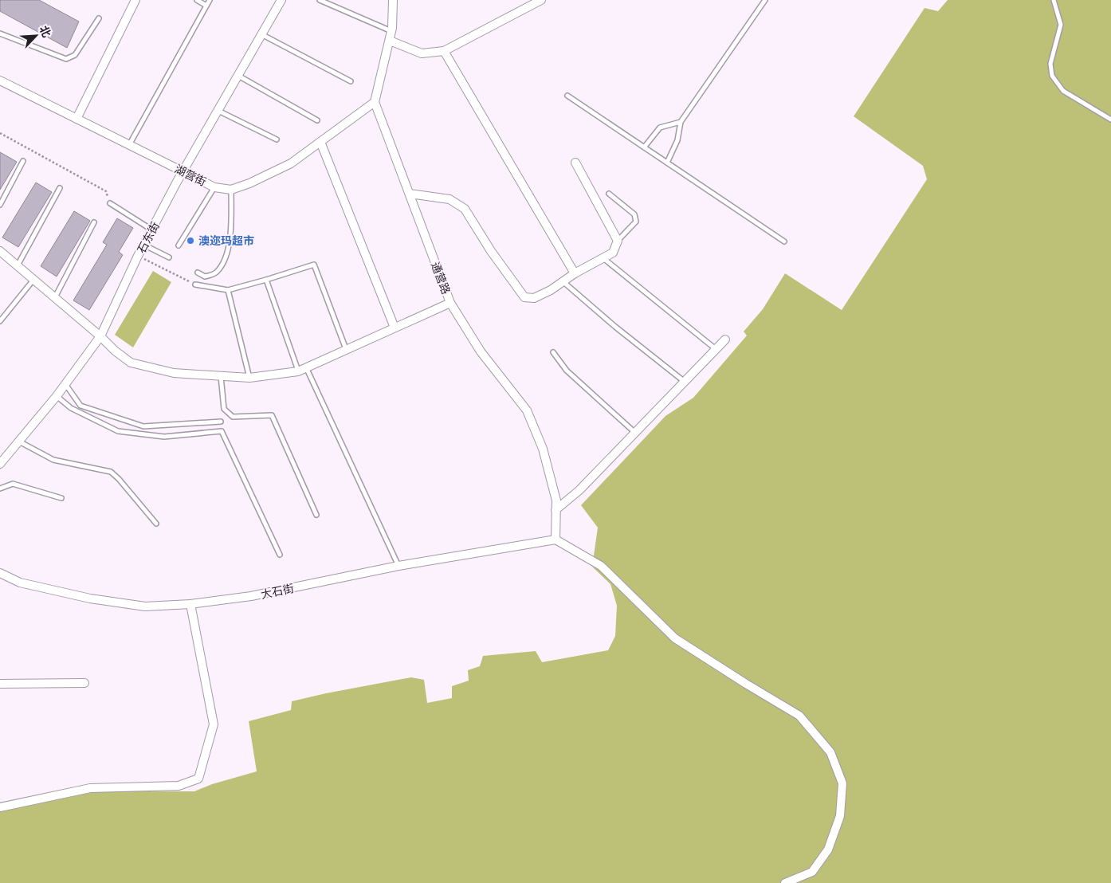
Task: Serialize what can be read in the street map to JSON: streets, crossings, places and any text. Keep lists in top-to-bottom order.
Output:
{
  "streets": {
    "street": [
      "湖营街",
      "石东街",
      "通营路",
      "大石街"
    ]
  },
  "crossings": [
    ["湖营街", "石东街"],
    ["湖营街", "通营路"],
    ["通营路", "大石街"]
  ],
  "places": ["澳迩玛超市"],
  "north": "top right"
}
